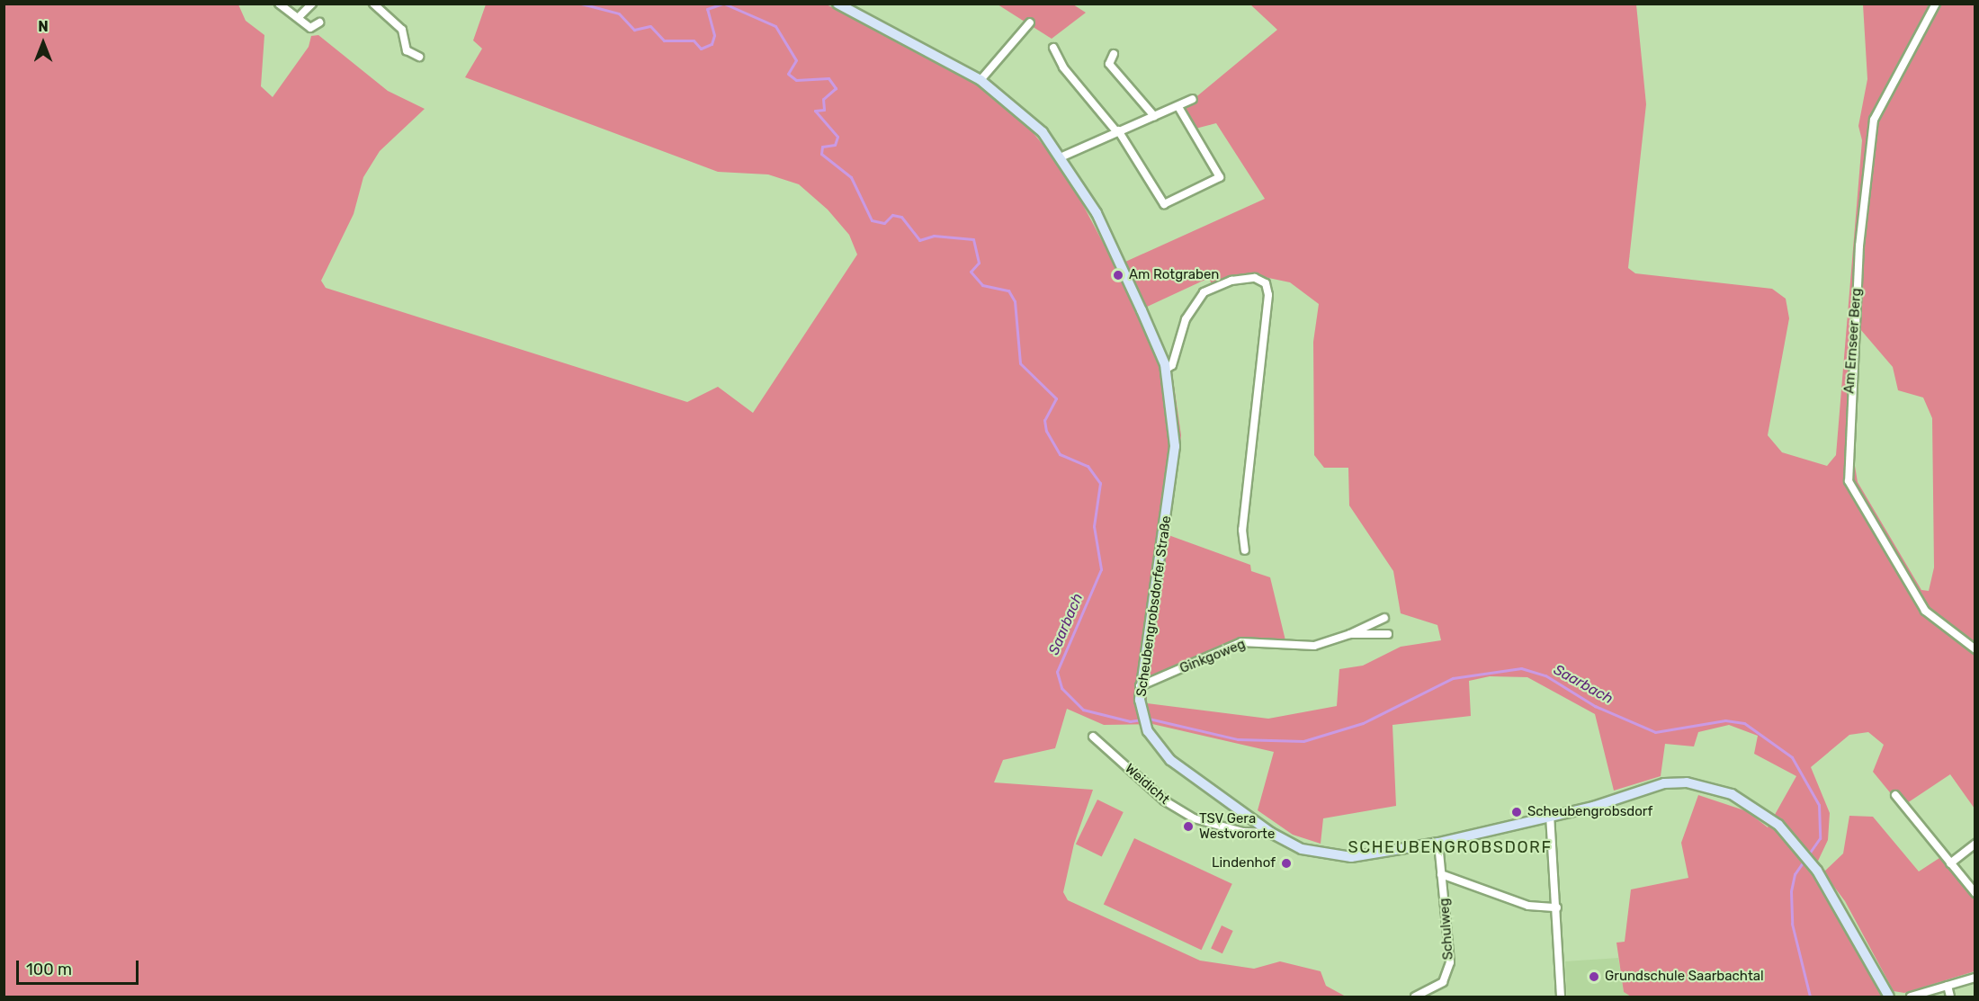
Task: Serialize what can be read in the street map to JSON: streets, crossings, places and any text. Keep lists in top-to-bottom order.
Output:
{
  "streets": {
    "main road": ["Scheubengrobsdorfer Straße"],
    "street": [
      "Am Ernseer Berg",
      "Ginkgoweg",
      "Weidicht",
      "Schulweg"
    ]
  },
  "crossings": [
    ["Scheubengrobsdorfer Straße", "Ginkgoweg"],
    ["Scheubengrobsdorfer Straße", "Weidicht"],
    ["Scheubengrobsdorfer Straße", "Schulweg"]
  ],
  "districts": ["SCHEUBENGROBSDORF"],
  "water": ["Saarbach"],
  "places": [
    "Am Rotgraben",
    "Scheubengrobsdorf",
    "TSV Gera Westvororte",
    "Lindenhof",
    "Grundschule Saarbachtal"
  ],
  "scale_bar": "100 m",
  "north": "top"
}
